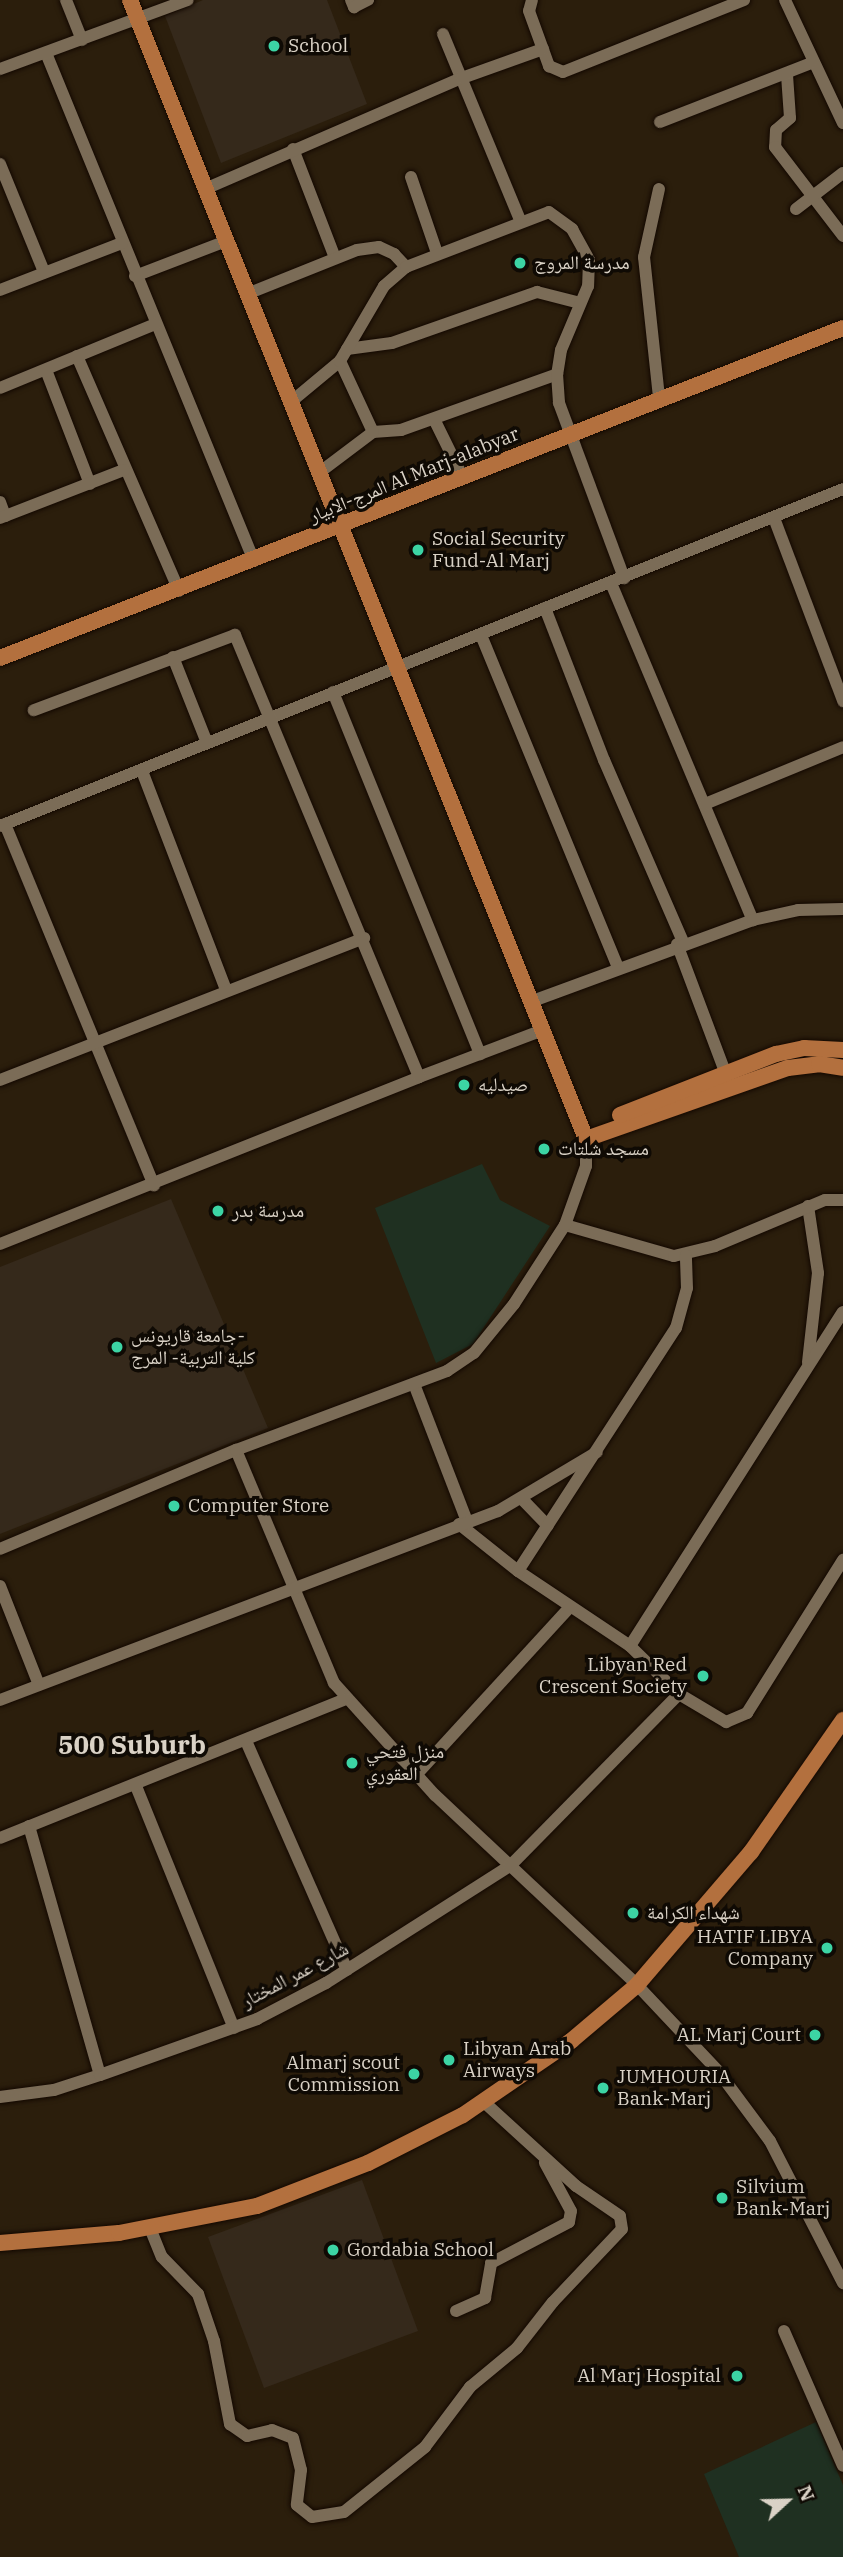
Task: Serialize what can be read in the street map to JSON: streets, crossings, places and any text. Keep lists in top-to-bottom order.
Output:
{
  "streets": {
    "main road": ["المرج-الابيار Al Marj-alabyar"],
    "street": ["شارع عمر المختار"]
  },
  "districts": ["500 Suburb"],
  "places": [
    "School",
    "مدرسة المروج",
    "Social Security Fund-Al Marj",
    "صيدليه",
    "مسجد شلتات",
    "مدرسة بدر",
    "جامعة قاريونس- كلية التربية- المرج",
    "Computer Store",
    "Libyan Red Crescent Society",
    "منزل فتحي العقوري",
    "شهداء الكرامة",
    "HATIF LIBYA Company",
    "AL Marj Court",
    "Libyan Arab Airways",
    "Almarj scout Commission",
    "JUMHOURIA Bank-Marj",
    "Silvium Bank-Marj",
    "Gordabia School",
    "Al Marj Hospital"
  ],
  "north": "right"
}
